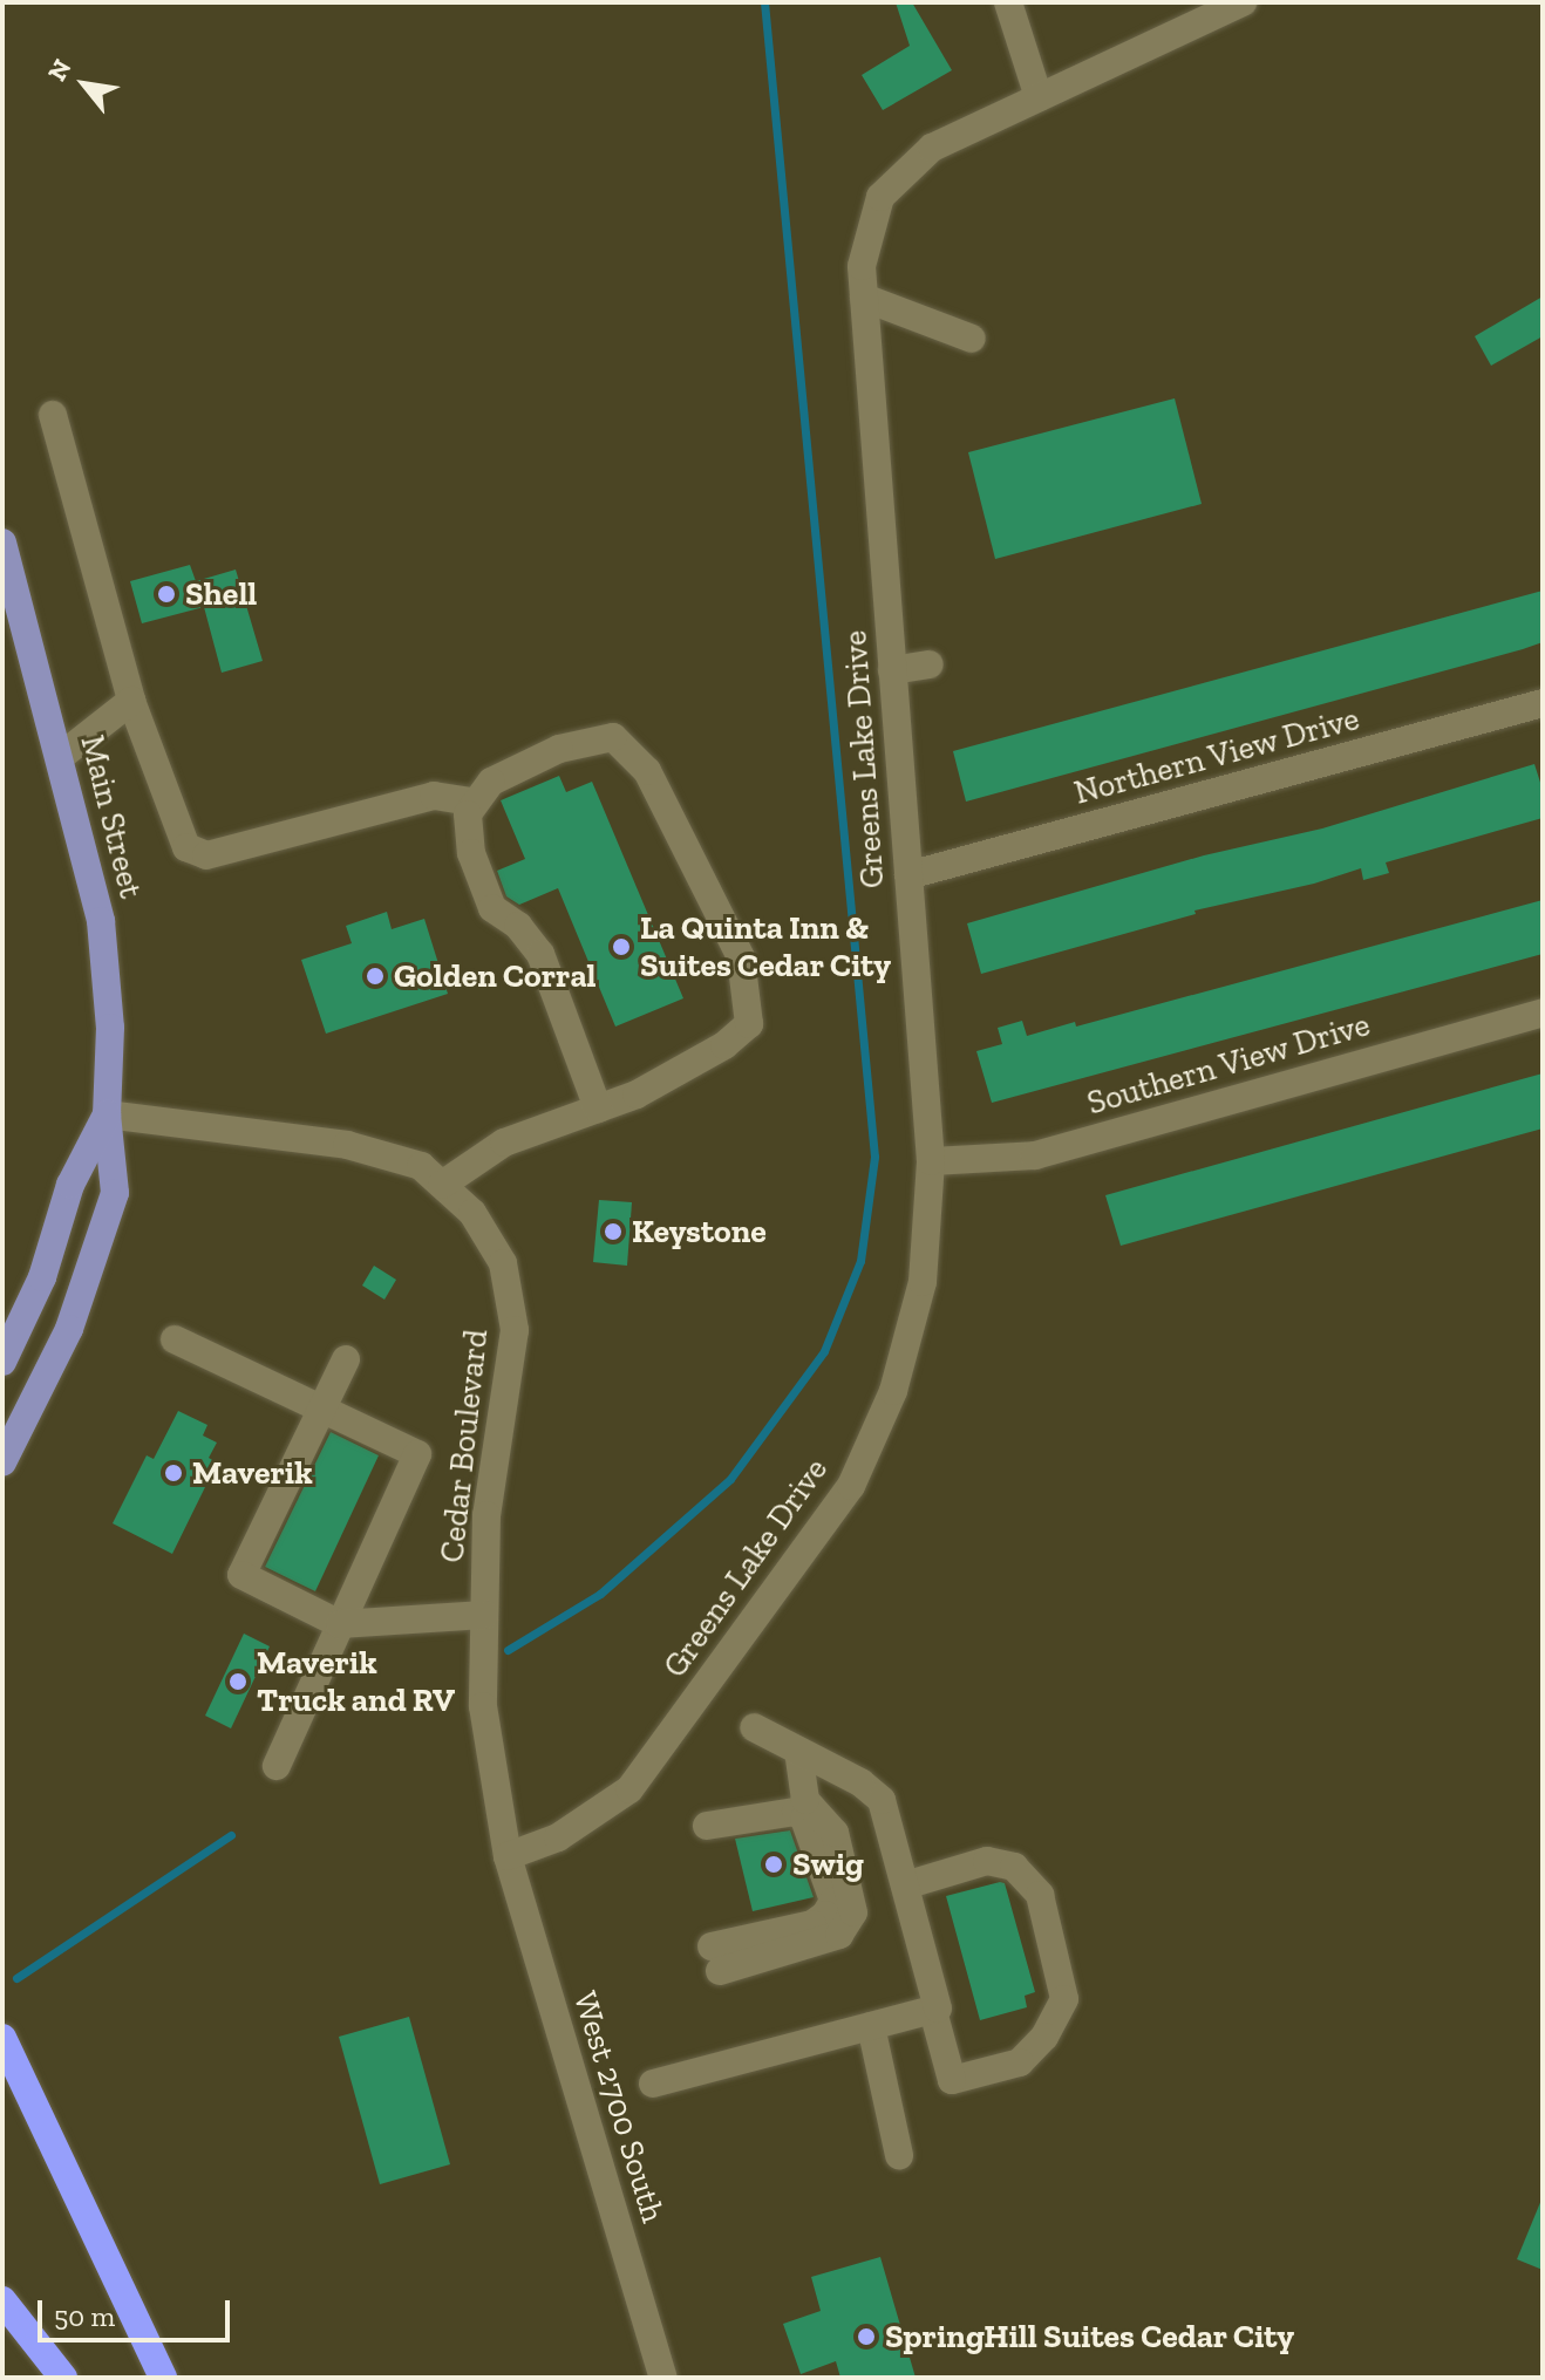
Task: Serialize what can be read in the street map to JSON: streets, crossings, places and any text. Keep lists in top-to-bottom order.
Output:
{
  "streets": {
    "main road": ["Main Street"],
    "street": [
      "Northern View Drive",
      "Greens Lake Drive",
      "Southern View Drive",
      "Cedar Boulevard",
      "West 2700 South"
    ]
  },
  "crossings": [
    ["Northern View Drive", "Greens Lake Drive"],
    ["Greens Lake Drive", "Southern View Drive"],
    ["Greens Lake Drive", "Cedar Boulevard"],
    ["Greens Lake Drive", "West 2700 South"],
    ["Main Street", "Cedar Boulevard"],
    ["Cedar Boulevard", "West 2700 South"]
  ],
  "places": [
    "Shell",
    "La Quinta Inn & Suites Cedar City",
    "Golden Corral",
    "Keystone",
    "Maverik",
    "Maverik Truck and RV",
    "Swig",
    "SpringHill Suites Cedar City"
  ],
  "scale_bar": "50 m",
  "north": "top left"
}
